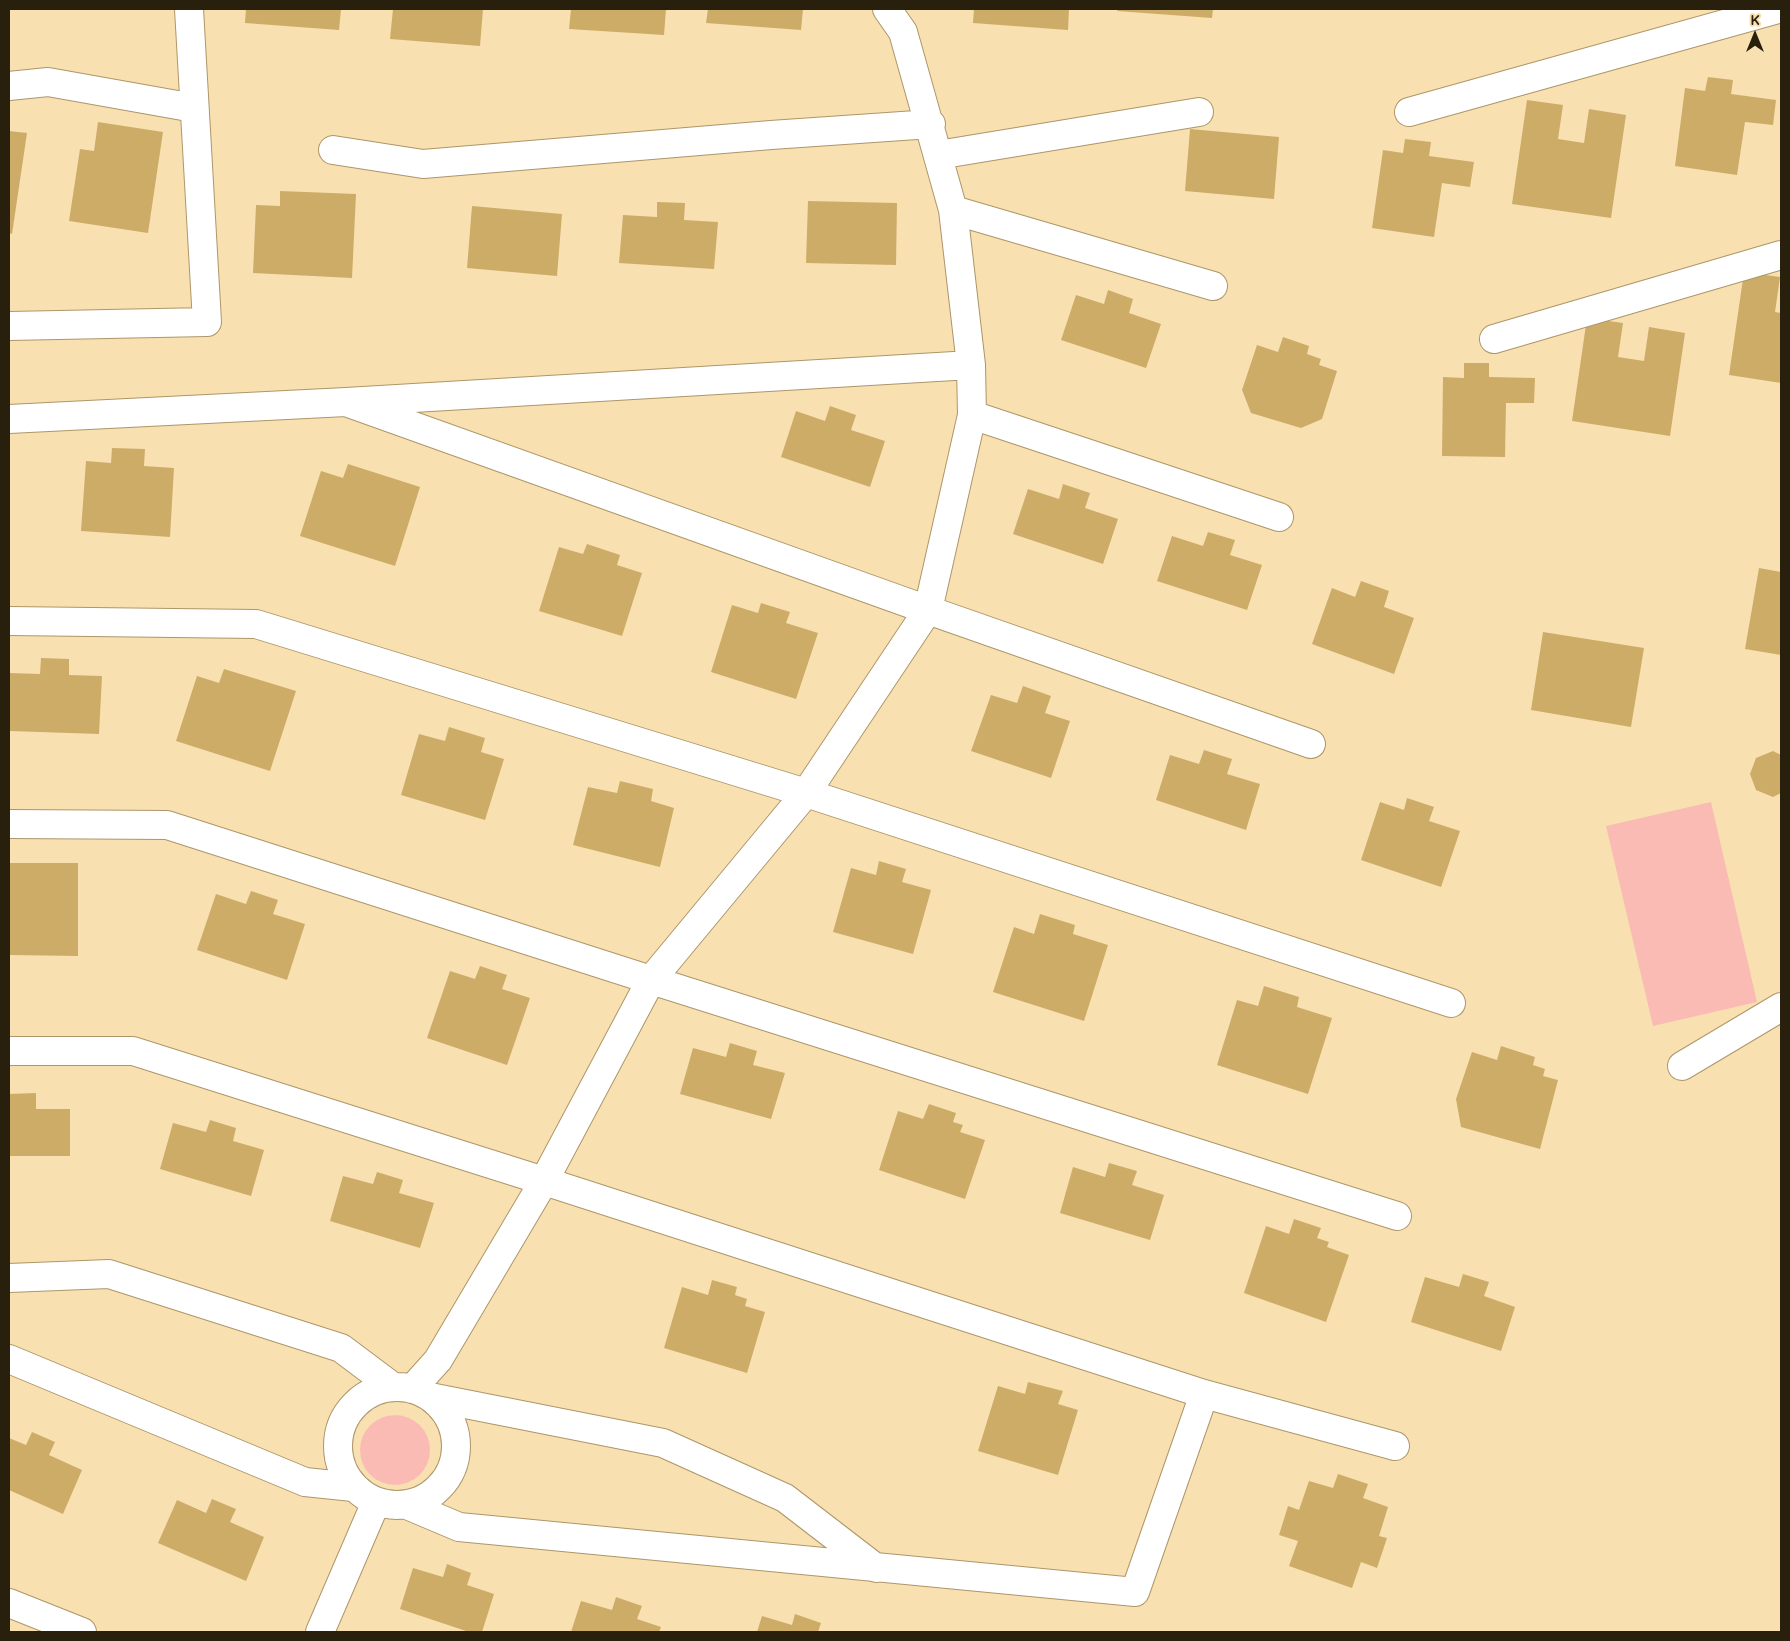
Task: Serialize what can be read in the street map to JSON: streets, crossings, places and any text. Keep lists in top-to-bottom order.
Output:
{
  "north": "top"
}
